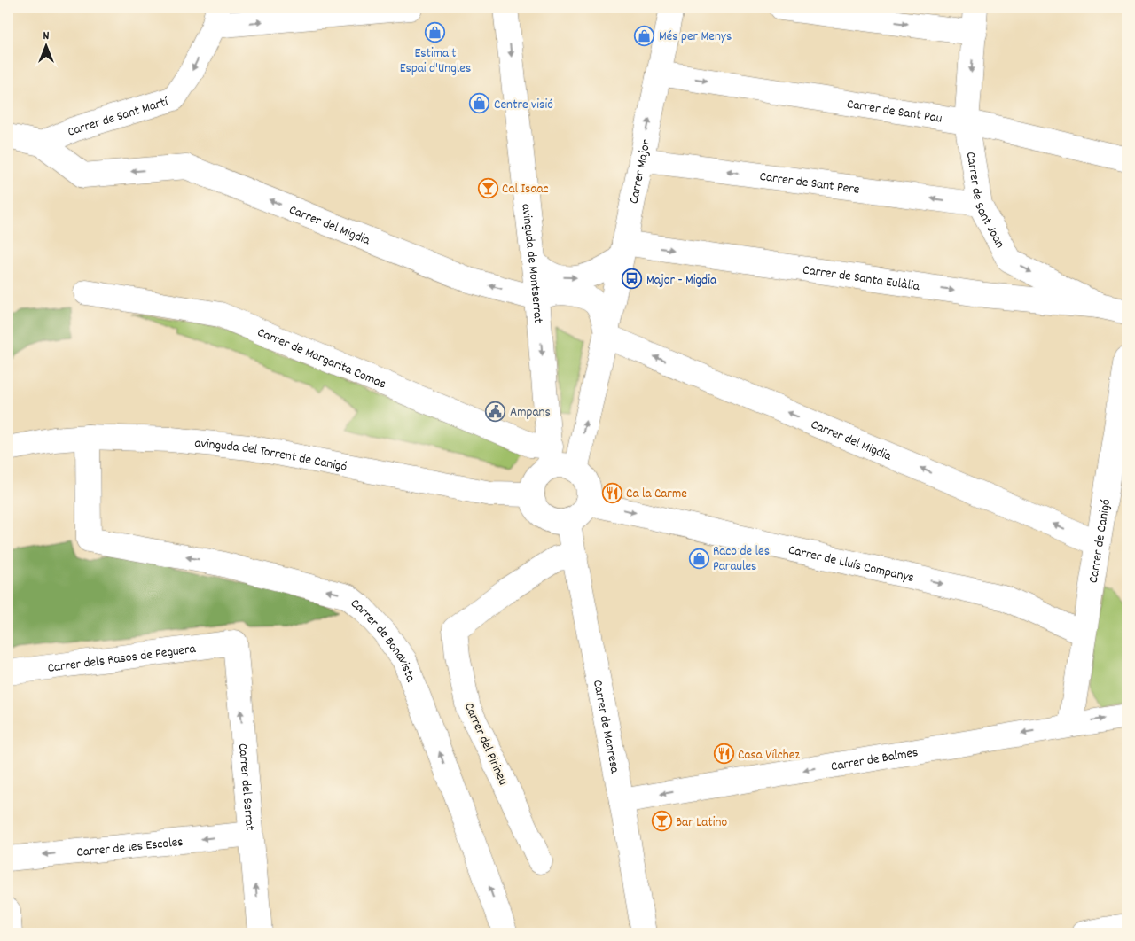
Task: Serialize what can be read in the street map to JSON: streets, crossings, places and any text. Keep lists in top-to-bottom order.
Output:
{
  "streets": {
    "street": [
      "Carrer de Sant Pau",
      "Carrer de Sant Martí",
      "Carrer Major",
      "Carrer de Sant Pere",
      "Carrer de Sant Joan",
      "Carrer del Migdia",
      "avinguda de Montserrat",
      "Carrer de Santa Eulàlia",
      "Carrer de Margarita Comas",
      "avinguda del Torrent de Canigó",
      "Carrer de Canigó",
      "Carrer de Lluís Companys",
      "Carrer de Bonavista",
      "Carrer dels Rasos de Peguera",
      "Carrer de Manresa",
      "Carrer del Pirineu",
      "Carrer de Balmes",
      "Carrer del Serrat",
      "Carrer de les Escoles"
    ]
  },
  "crossings": [
    ["Carrer de Sant Pau", "Carrer Major"],
    ["Carrer de Sant Pau", "Carrer de Sant Joan"],
    ["Carrer de Sant Martí", "Carrer del Migdia"],
    ["Carrer Major", "Carrer de Sant Pere"],
    ["Carrer Major", "Carrer del Migdia"],
    ["Carrer Major", "Carrer de Santa Eulàlia"],
    ["Carrer de Sant Pere", "Carrer de Sant Joan"],
    ["Carrer de Sant Joan", "Carrer de Santa Eulàlia"],
    ["Carrer del Migdia", "avinguda de Montserrat"],
    ["Carrer del Migdia", "Carrer de Canigó"],
    ["avinguda de Montserrat", "Carrer de Margarita Comas"],
    ["avinguda de Montserrat", "avinguda del Torrent de Canigó"],
    ["avinguda de Montserrat", "Carrer de Lluís Companys"],
    ["avinguda de Montserrat", "Carrer de Manresa"],
    ["Carrer de Margarita Comas", "avinguda del Torrent de Canigó"],
    ["Carrer de Margarita Comas", "Carrer de Lluís Companys"],
    ["Carrer de Margarita Comas", "Carrer de Manresa"],
    ["avinguda del Torrent de Canigó", "Carrer de Lluís Companys"],
    ["avinguda del Torrent de Canigó", "Carrer de Bonavista"],
    ["avinguda del Torrent de Canigó", "Carrer de Manresa"],
    ["Carrer de Canigó", "Carrer de Lluís Companys"],
    ["Carrer de Canigó", "Carrer de Balmes"],
    ["Carrer de Lluís Companys", "Carrer de Manresa"],
    ["Carrer dels Rasos de Peguera", "Carrer del Serrat"],
    ["Carrer de Manresa", "Carrer del Pirineu"],
    ["Carrer de Manresa", "Carrer de Balmes"],
    ["Carrer del Serrat", "Carrer de les Escoles"]
  ],
  "one_way": [
    "Carrer de Sant Martí",
    "Carrer de Sant Joan",
    "Carrer del Migdia",
    "Carrer de Santa Eulàlia",
    "Carrer de Lluís Companys",
    "Carrer de Bonavista",
    "Carrer del Serrat",
    "Carrer de les Escoles"
  ],
  "places": {
    "shop": [
      "Estima't Espai d'Ungles",
      "Més per Menys",
      "Centre visió",
      "Raco de les Paraules"
    ],
    "bar": ["Cal Isaac", "Bar Latino"],
    "bus stop": ["Major - Migdia"],
    "public building": ["Ampans"],
    "restaurant": ["Ca la Carme", "Casa Vílchez"]
  },
  "north": "top"
}
